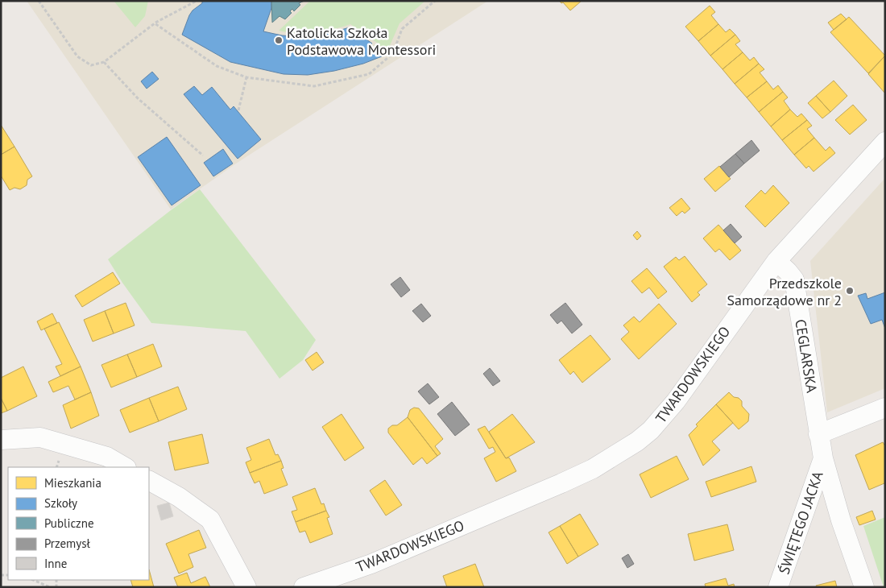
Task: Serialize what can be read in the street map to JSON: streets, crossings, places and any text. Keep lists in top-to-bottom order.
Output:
{
  "streets": {
    "street": ["CEGLARSKA", "TWARDOWSKIEGO", "ŚWIĘTEGO JACKA"]
  },
  "crossings": [
    ["CEGLARSKA", "TWARDOWSKIEGO"],
    ["CEGLARSKA", "ŚWIĘTEGO JACKA"]
  ],
  "places": ["Katolicka Szkoła Podstawowa Montessori", "Przedszkole Samorządowe nr 2"],
  "legend": [
    "Mieszkania",
    "Szkoły",
    "Publiczne",
    "Przemysł",
    "Inne"
  ]
}
